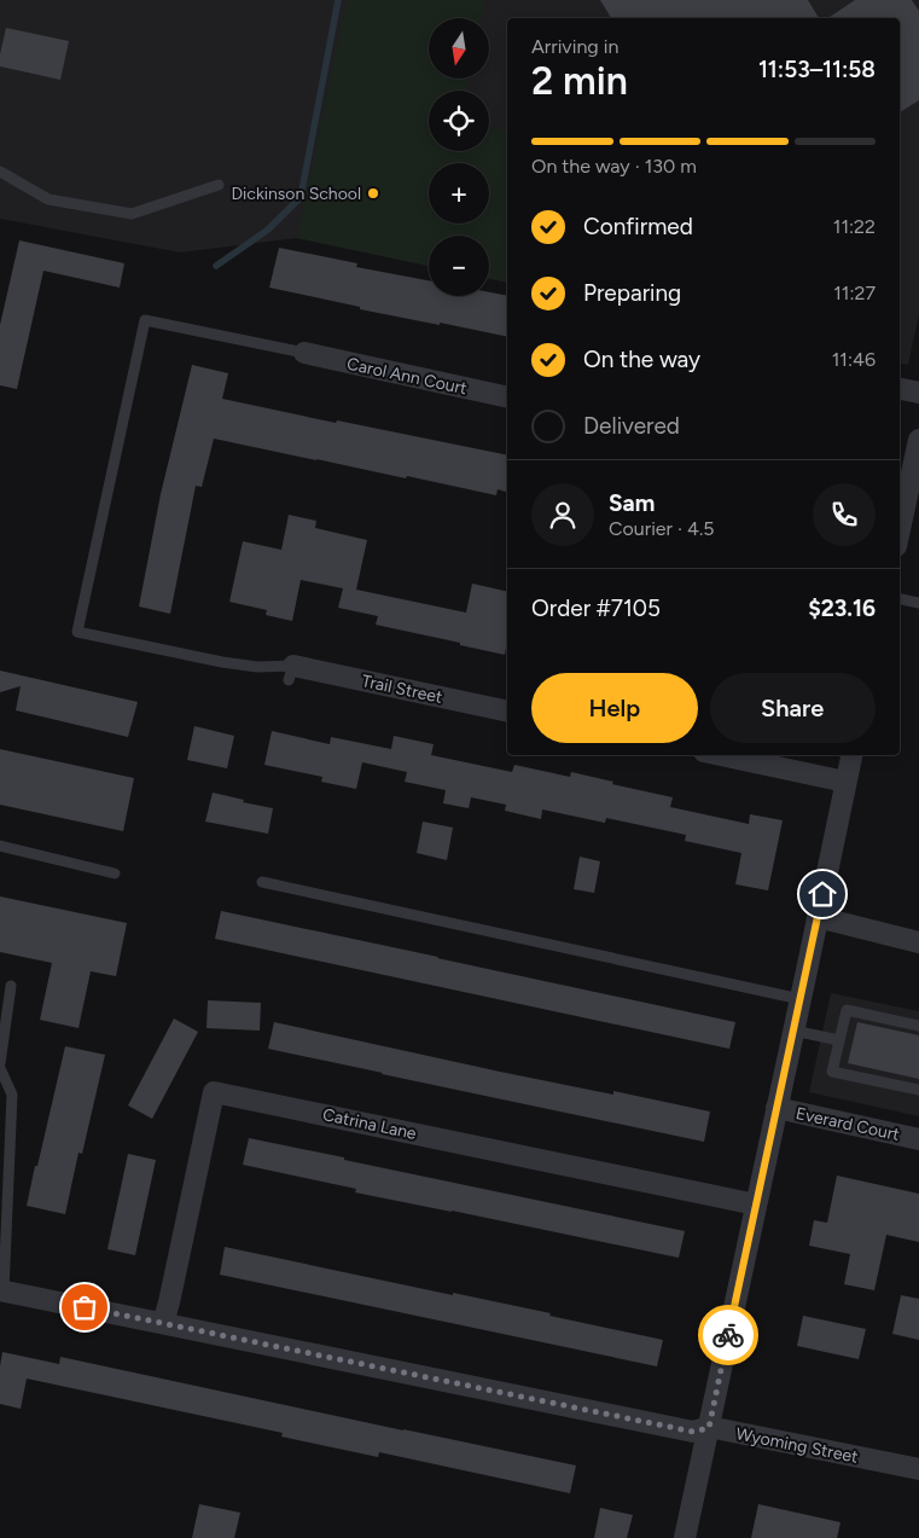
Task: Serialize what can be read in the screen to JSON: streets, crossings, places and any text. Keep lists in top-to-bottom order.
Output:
{
  "streets": {
    "street": [
      "Carol Ann Court",
      "Trail Street",
      "Catrina Lane",
      "Everard Court",
      "Wyoming Street"
    ]
  },
  "crossings": [
    ["Catrina Lane", "Wyoming Street"]
  ],
  "places": ["Dickinson School"],
  "north": "bottom",
  "page": {
    "map_buttons": ["+", "−"],
    "heading": ["2 min", "Arriving in", "11:53–11:58"],
    "panel": [
      "Sam",
      "Courier · 4.5",
      "Order #7105",
      "$23.16"
    ],
    "bar": "On the way · 130 m",
    "list": [
      ["Confirmed", "11:22"],
      ["Preparing", "11:27"],
      ["On the way", "11:46"],
      "Delivered"
    ],
    "buttons": ["Help", "Share"]
  }
}
